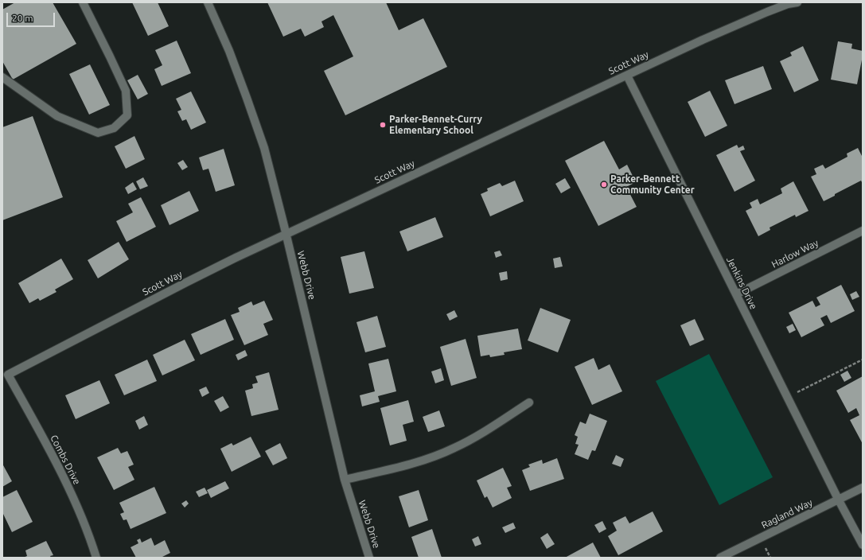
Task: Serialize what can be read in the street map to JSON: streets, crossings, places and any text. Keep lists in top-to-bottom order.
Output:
{
  "streets": {
    "street": [
      "Scott Way",
      "Harlow Way",
      "Webb Drive",
      "Jenkins Drive",
      "Combs Drive",
      "Ragland Way"
    ]
  },
  "crossings": [
    ["Scott Way", "Webb Drive"],
    ["Scott Way", "Jenkins Drive"],
    ["Scott Way", "Combs Drive"],
    ["Harlow Way", "Jenkins Drive"],
    ["Jenkins Drive", "Ragland Way"]
  ],
  "places": ["Parker-Bennet-Curry Elementary School", "Parker-Bennett Community Center"],
  "scale_bar": "20 m"
}
